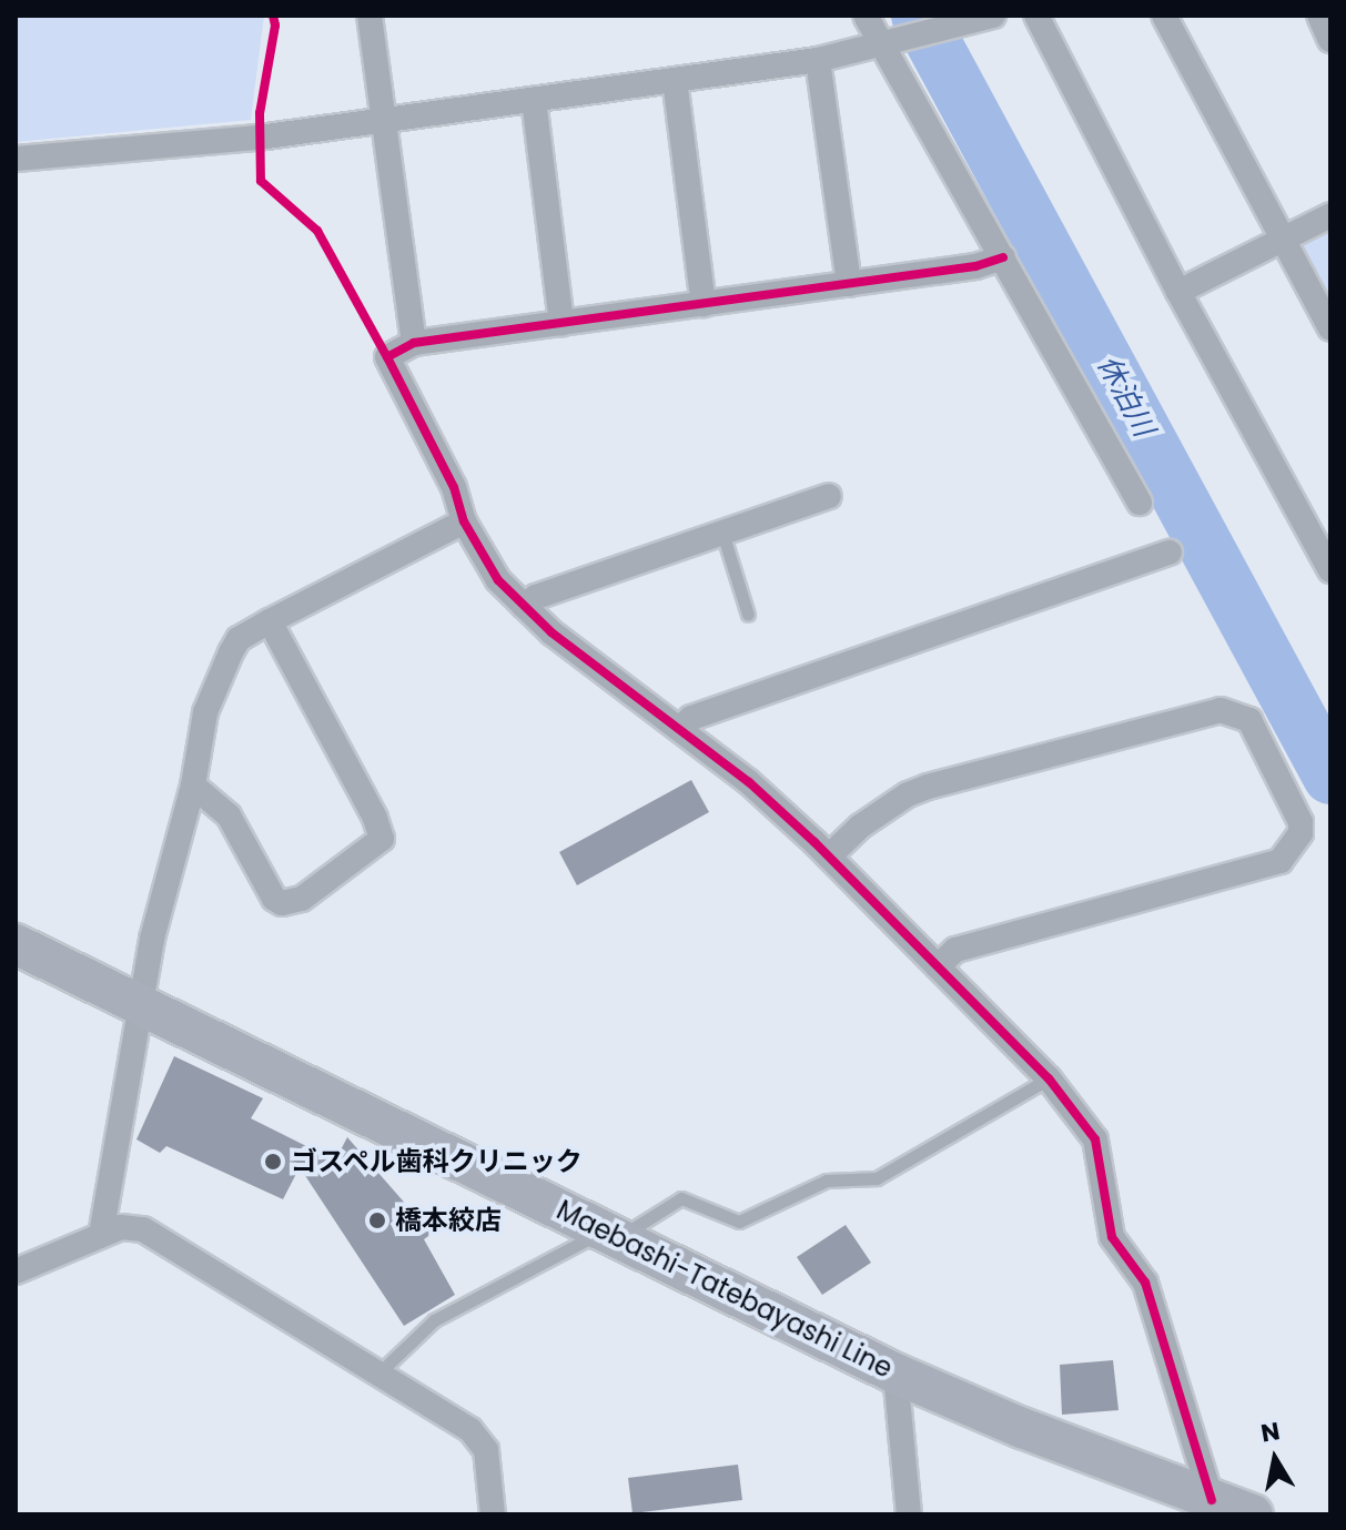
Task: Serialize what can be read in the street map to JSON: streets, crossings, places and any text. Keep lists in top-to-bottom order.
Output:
{
  "streets": {
    "main road": ["Maebashi-Tatebayashi Line"]
  },
  "water": ["休泊川"],
  "places": ["ゴスペル歯科クリニック", "橋本絞店"],
  "north": "top"
}
